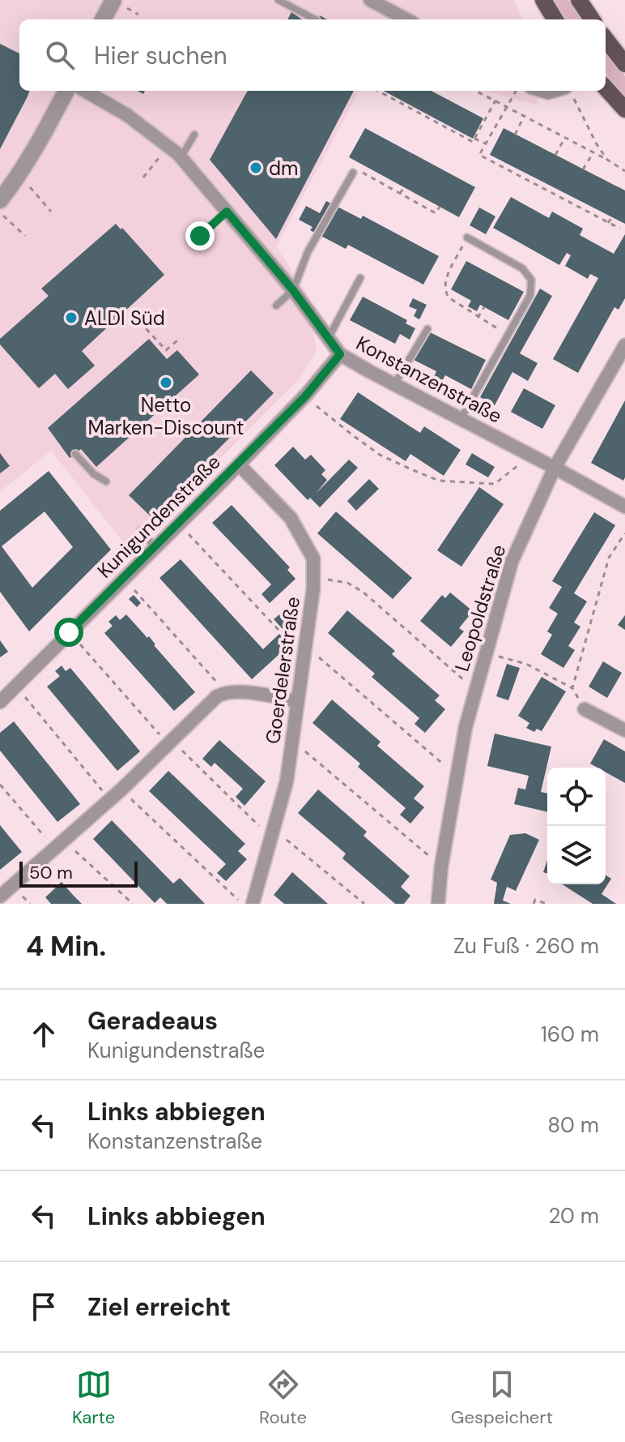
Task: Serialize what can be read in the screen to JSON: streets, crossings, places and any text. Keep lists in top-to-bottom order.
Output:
{
  "streets": {
    "street": [
      "Konstanzenstraße",
      "Kunigundenstraße",
      "Leopoldstraße",
      "Goerdelerstraße"
    ]
  },
  "crossings": [
    ["Konstanzenstraße", "Kunigundenstraße"],
    ["Konstanzenstraße", "Leopoldstraße"],
    ["Kunigundenstraße", "Goerdelerstraße"]
  ],
  "places": ["dm", "ALDI Süd", "Netto Marken-Discount"],
  "scale_bar": "50 m",
  "page": {
    "search": "Hier suchen",
    "scale": "50 m",
    "heading": ["4 Min.", "Zu Fuß · 260 m"],
    "list": [
      ["Geradeaus", "Kunigundenstraße", "160 m"],
      ["Links abbiegen", "Konstanzenstraße", "80 m"],
      ["Links abbiegen", "20 m"],
      "Ziel erreicht"
    ],
    "nav": ["Karte", "Route", "Gespeichert"]
  }
}
